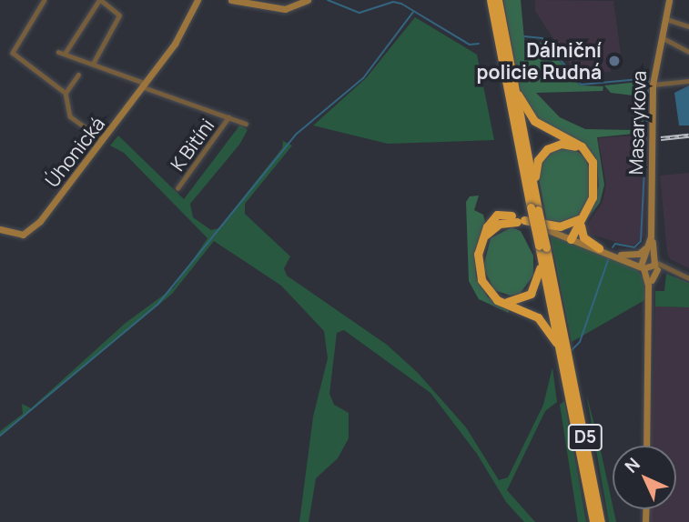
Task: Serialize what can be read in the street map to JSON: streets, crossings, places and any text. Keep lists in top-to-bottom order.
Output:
{
  "streets": {
    "highway": ["D5"],
    "main road": ["Masarykova", "Úhonická"],
    "street": ["K Bitíni"]
  },
  "places": ["Dálniční policie Rudná"],
  "north": "top left"
}
